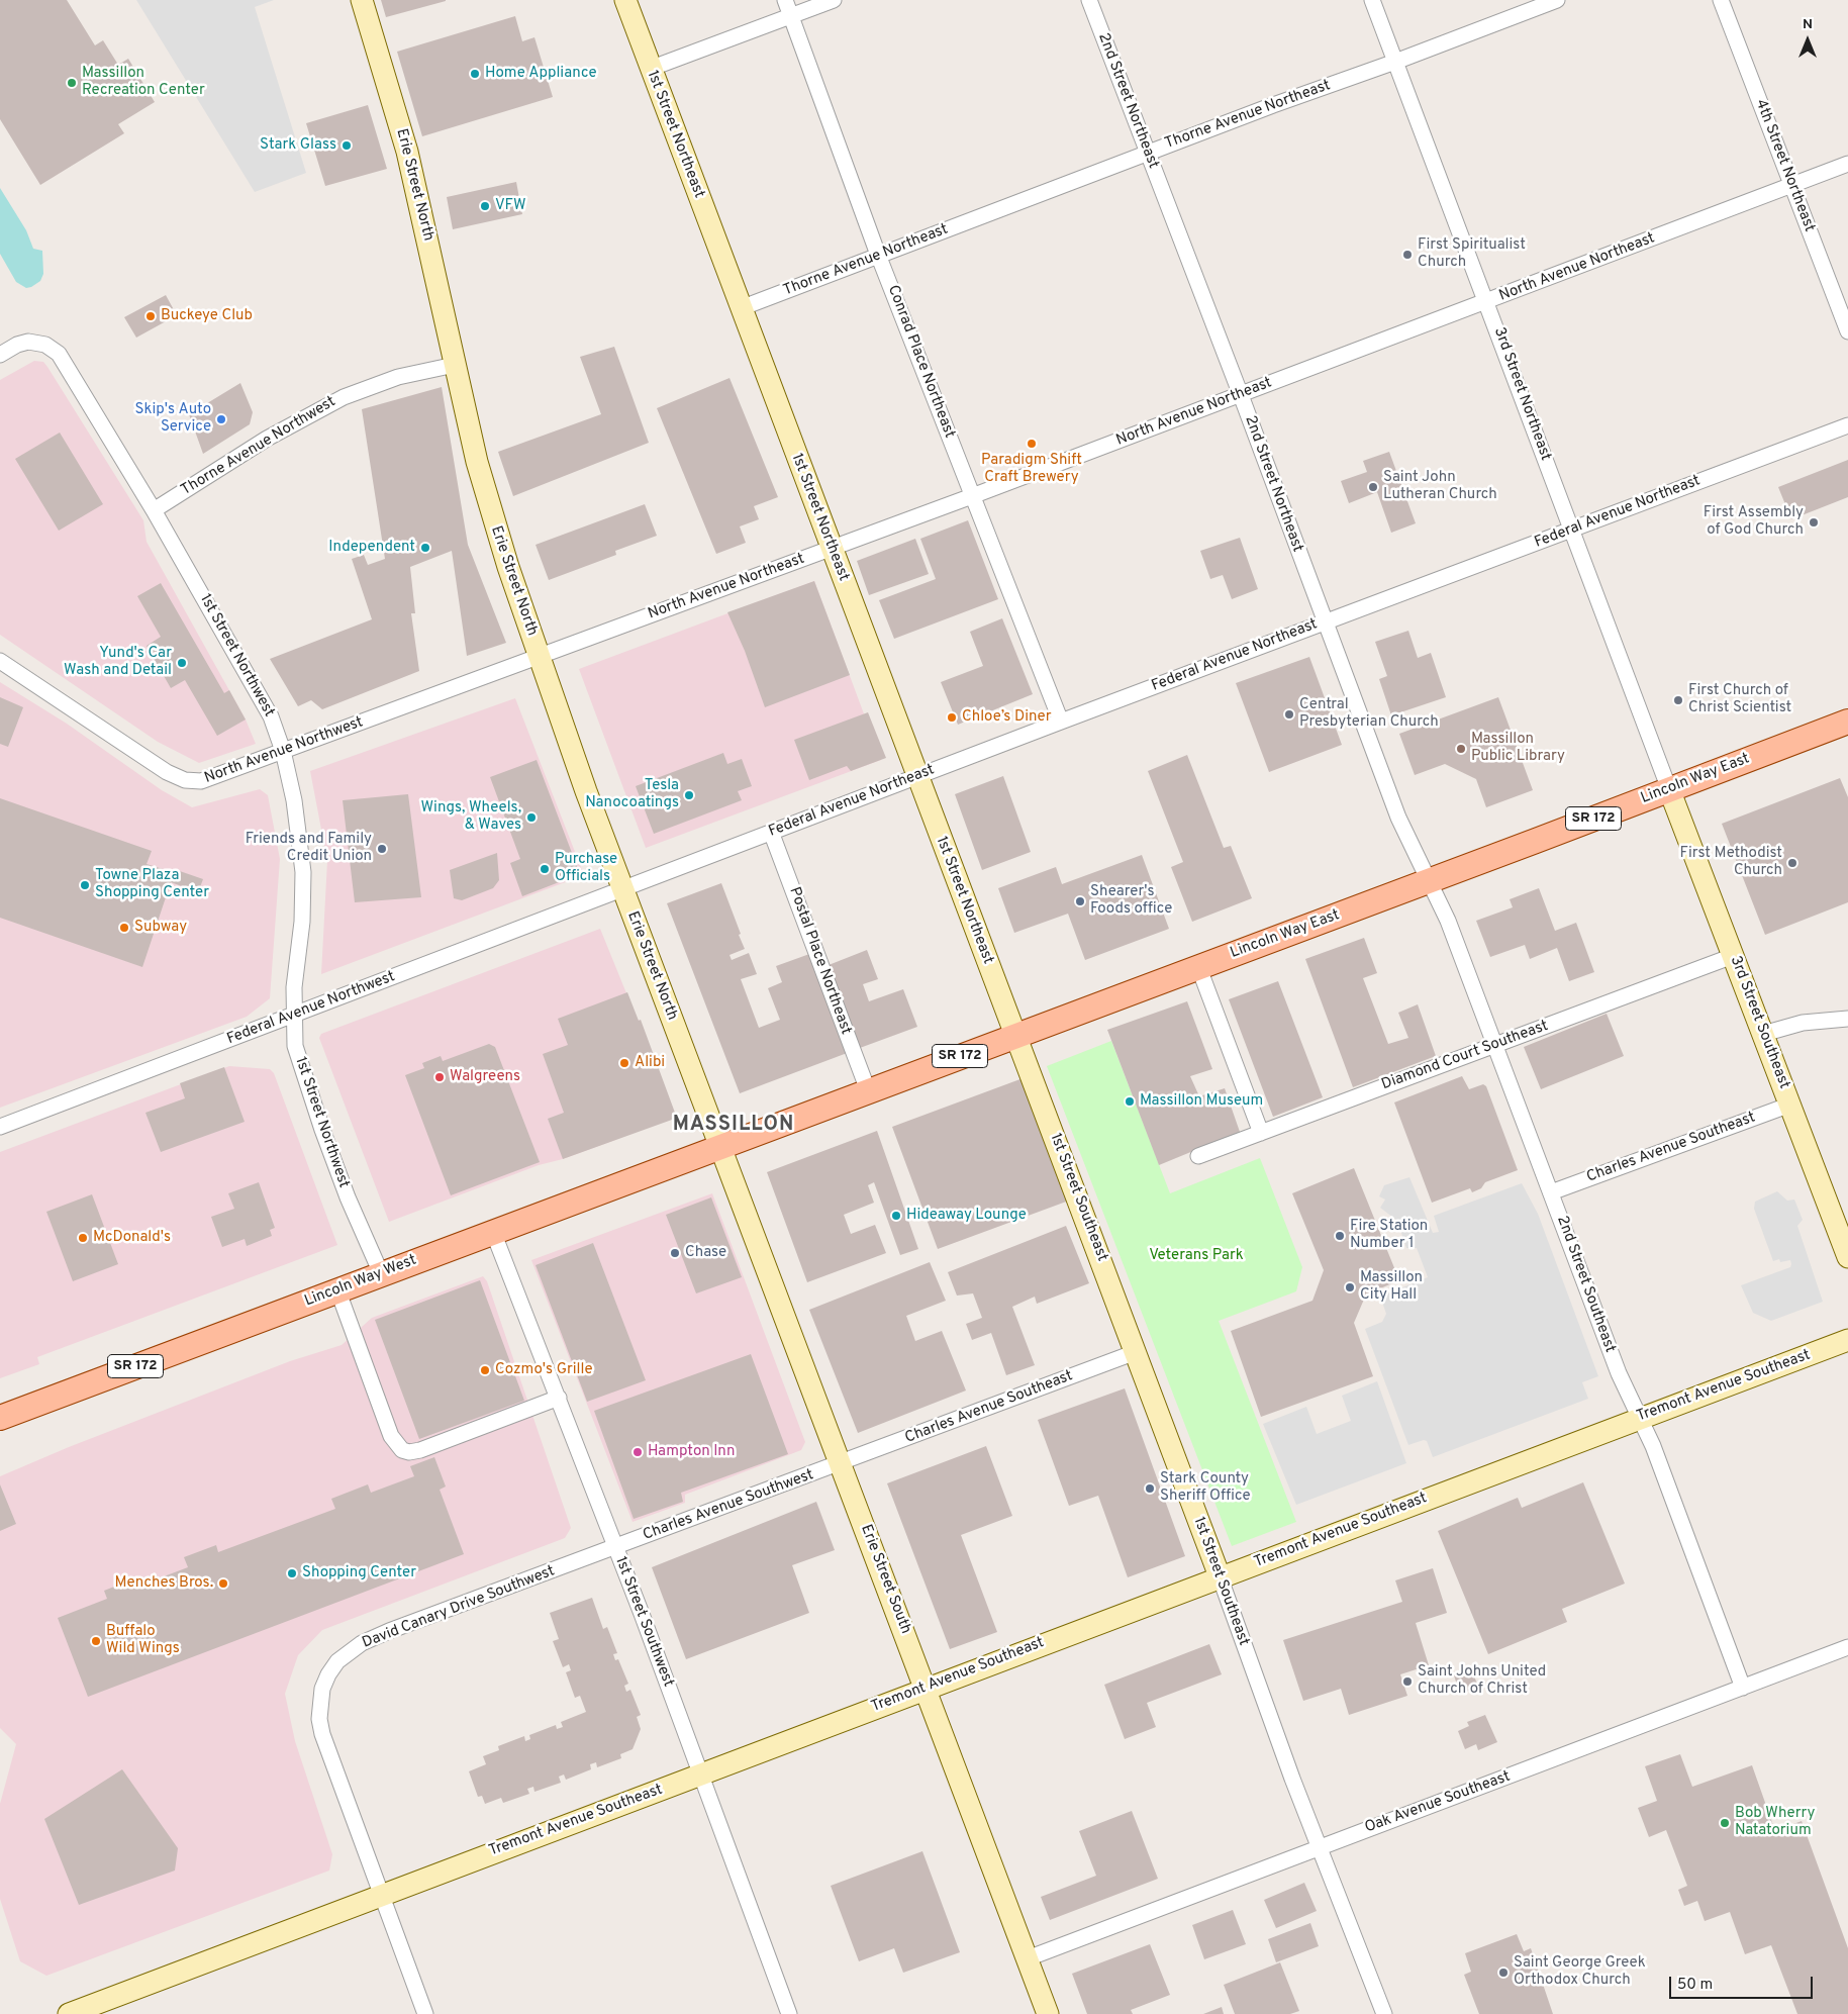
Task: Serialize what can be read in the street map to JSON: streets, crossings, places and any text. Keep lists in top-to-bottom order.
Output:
{
  "streets": {
    "main road": ["Lincoln Way East", "SR 172", "Lincoln Way West"],
    "street": [
      "2nd Street Northeast",
      "Thorne Avenue Northeast",
      "1st Street Northeast",
      "4th Street Northeast",
      "Erie Street North",
      "North Avenue Northeast",
      "Conrad Place Northeast",
      "3rd Street Northeast",
      "Thorne Avenue Northwest",
      "Federal Avenue Northeast",
      "1st Street Northwest",
      "North Avenue Northwest",
      "Postal Place Northeast",
      "Federal Avenue Northwest",
      "3rd Street Southeast",
      "Diamond Court Southeast",
      "Charles Avenue Southeast",
      "1st Street Southeast",
      "2nd Street Southeast",
      "Tremont Avenue Southeast",
      "Charles Avenue Southwest",
      "Erie Street South",
      "David Canary Drive Southwest",
      "1st Street Southwest",
      "Oak Avenue Southeast"
    ]
  },
  "crossings": [
    ["2nd Street Northeast", "Thorne Avenue Northeast"],
    ["2nd Street Northeast", "North Avenue Northeast"],
    ["2nd Street Northeast", "Federal Avenue Northeast"],
    ["2nd Street Northeast", "Lincoln Way East"],
    ["2nd Street Northeast", "2nd Street Southeast"],
    ["Thorne Avenue Northeast", "1st Street Northeast"],
    ["Thorne Avenue Northeast", "Conrad Place Northeast"],
    ["Thorne Avenue Northeast", "3rd Street Northeast"],
    ["1st Street Northeast", "North Avenue Northeast"],
    ["1st Street Northeast", "Federal Avenue Northeast"],
    ["1st Street Northeast", "Lincoln Way East"],
    ["1st Street Northeast", "1st Street Southeast"],
    ["4th Street Northeast", "North Avenue Northeast"],
    ["Erie Street North", "North Avenue Northeast"],
    ["Erie Street North", "Thorne Avenue Northwest"],
    ["Erie Street North", "Federal Avenue Northeast"],
    ["Erie Street North", "North Avenue Northwest"],
    ["Erie Street North", "Lincoln Way East"],
    ["Erie Street North", "Federal Avenue Northwest"],
    ["Erie Street North", "Lincoln Way West"],
    ["Erie Street North", "Erie Street South"],
    ["North Avenue Northeast", "Conrad Place Northeast"],
    ["North Avenue Northeast", "3rd Street Northeast"],
    ["North Avenue Northeast", "North Avenue Northwest"],
    ["Conrad Place Northeast", "Federal Avenue Northeast"],
    ["3rd Street Northeast", "Federal Avenue Northeast"],
    ["3rd Street Northeast", "Lincoln Way East"],
    ["3rd Street Northeast", "3rd Street Southeast"],
    ["Thorne Avenue Northwest", "1st Street Northwest"],
    ["Federal Avenue Northeast", "Postal Place Northeast"],
    ["Federal Avenue Northeast", "Federal Avenue Northwest"],
    ["1st Street Northwest", "North Avenue Northwest"],
    ["1st Street Northwest", "Federal Avenue Northwest"],
    ["1st Street Northwest", "Lincoln Way West"],
    ["Lincoln Way East", "Postal Place Northeast"],
    ["Lincoln Way East", "3rd Street Southeast"],
    ["Lincoln Way East", "1st Street Southeast"],
    ["Lincoln Way East", "Lincoln Way West"],
    ["Lincoln Way East", "2nd Street Southeast"],
    ["Lincoln Way East", "Erie Street South"],
    ["3rd Street Southeast", "Diamond Court Southeast"],
    ["3rd Street Southeast", "Charles Avenue Southeast"],
    ["Diamond Court Southeast", "2nd Street Southeast"],
    ["Charles Avenue Southeast", "1st Street Southeast"],
    ["Charles Avenue Southeast", "2nd Street Southeast"],
    ["Charles Avenue Southeast", "Charles Avenue Southwest"],
    ["Charles Avenue Southeast", "Erie Street South"],
    ["1st Street Southeast", "Tremont Avenue Southeast"],
    ["1st Street Southeast", "Oak Avenue Southeast"],
    ["Lincoln Way West", "Erie Street South"],
    ["Lincoln Way West", "1st Street Southwest"],
    ["2nd Street Southeast", "Tremont Avenue Southeast"],
    ["2nd Street Southeast", "Oak Avenue Southeast"],
    ["Tremont Avenue Southeast", "Erie Street South"],
    ["Tremont Avenue Southeast", "David Canary Drive Southwest"],
    ["Tremont Avenue Southeast", "1st Street Southwest"],
    ["Charles Avenue Southwest", "Erie Street South"],
    ["Charles Avenue Southwest", "David Canary Drive Southwest"],
    ["Charles Avenue Southwest", "1st Street Southwest"],
    ["Erie Street South", "Oak Avenue Southeast"],
    ["David Canary Drive Southwest", "1st Street Southwest"]
  ],
  "districts": ["MASSILLON"],
  "parks": ["Veterans Park"],
  "places": [
    "Home Appliance",
    "Massillon Recreation Center",
    "Stark Glass",
    "VFW",
    "First Spiritualist Church",
    "Buckeye Club",
    "Skip's Auto Service",
    "Paradigm Shift Craft Brewery",
    "Saint John Lutheran Church",
    "First Assembly of God Church",
    "Independent",
    "Yund's Car Wash and Detail",
    "First Church of Christ Scientist",
    "Central Presbyterian Church",
    "Chloe’s Diner",
    "Massillon Public Library",
    "Tesla Nanocoatings",
    "Wings, Wheels, & Waves",
    "Friends and Family Credit Union",
    "First Methodist Church",
    "Purchase Officials",
    "Towne Plaza Shopping Center",
    "Shearer's Foods office",
    "Subway",
    "Alibi",
    "Walgreens",
    "Massillon Museum",
    "Hideaway Lounge",
    "Fire Station Number 1",
    "McDonald's",
    "Chase",
    "Massillon City Hall",
    "Cozmo's Grille",
    "Hampton Inn",
    "Stark County Sheriff Office",
    "Shopping Center",
    "Menches Bros.",
    "Buffalo Wild Wings",
    "Saint Johns United Church of Christ",
    "Bob Wherry Natatorium",
    "Saint George Greek Orthodox Church"
  ],
  "scale_bar": "50 m",
  "north": "top"
}
